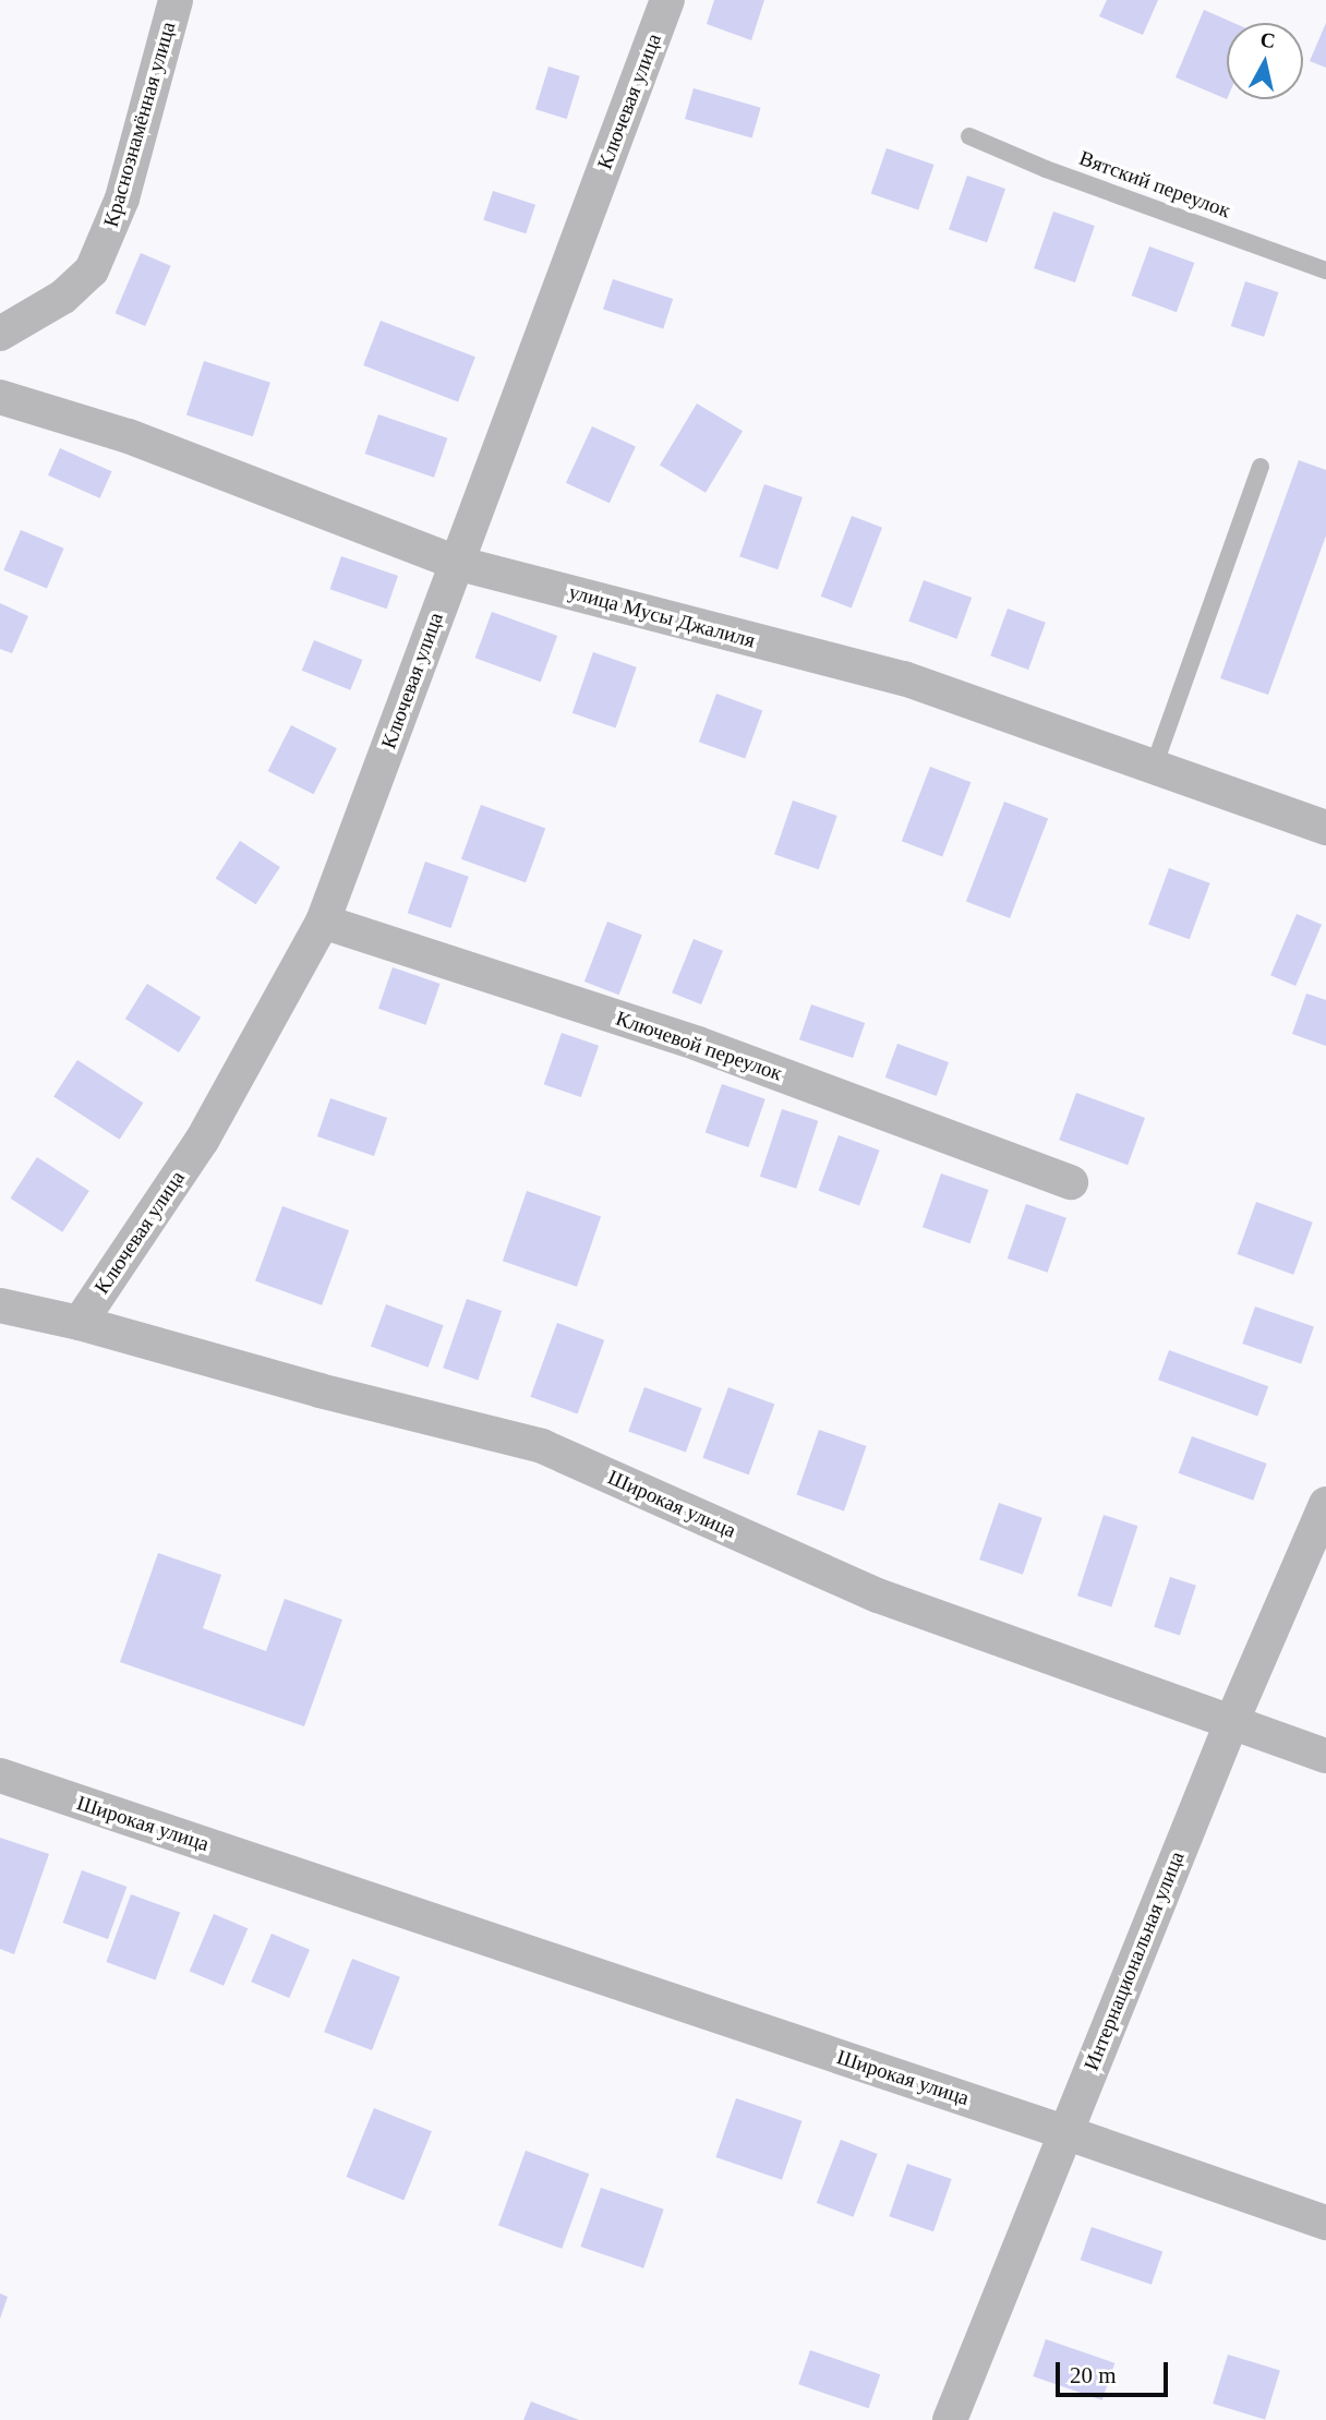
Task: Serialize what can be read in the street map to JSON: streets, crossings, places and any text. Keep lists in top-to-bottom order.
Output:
{
  "streets": {
    "street": [
      "Ключевая улица",
      "Краснознамённая улица",
      "улица Мусы Джалиля",
      "Ключевой переулок",
      "Широкая улица",
      "Интернациональная улица"
    ],
    "lane": ["Вятский переулок"]
  },
  "crossings": [
    ["Ключевая улица", "улица Мусы Джалиля"],
    ["Ключевая улица", "Ключевой переулок"],
    ["Ключевая улица", "Широкая улица"],
    ["Широкая улица", "Интернациональная улица"]
  ],
  "scale_bar": "20 m",
  "north": "top"
}
